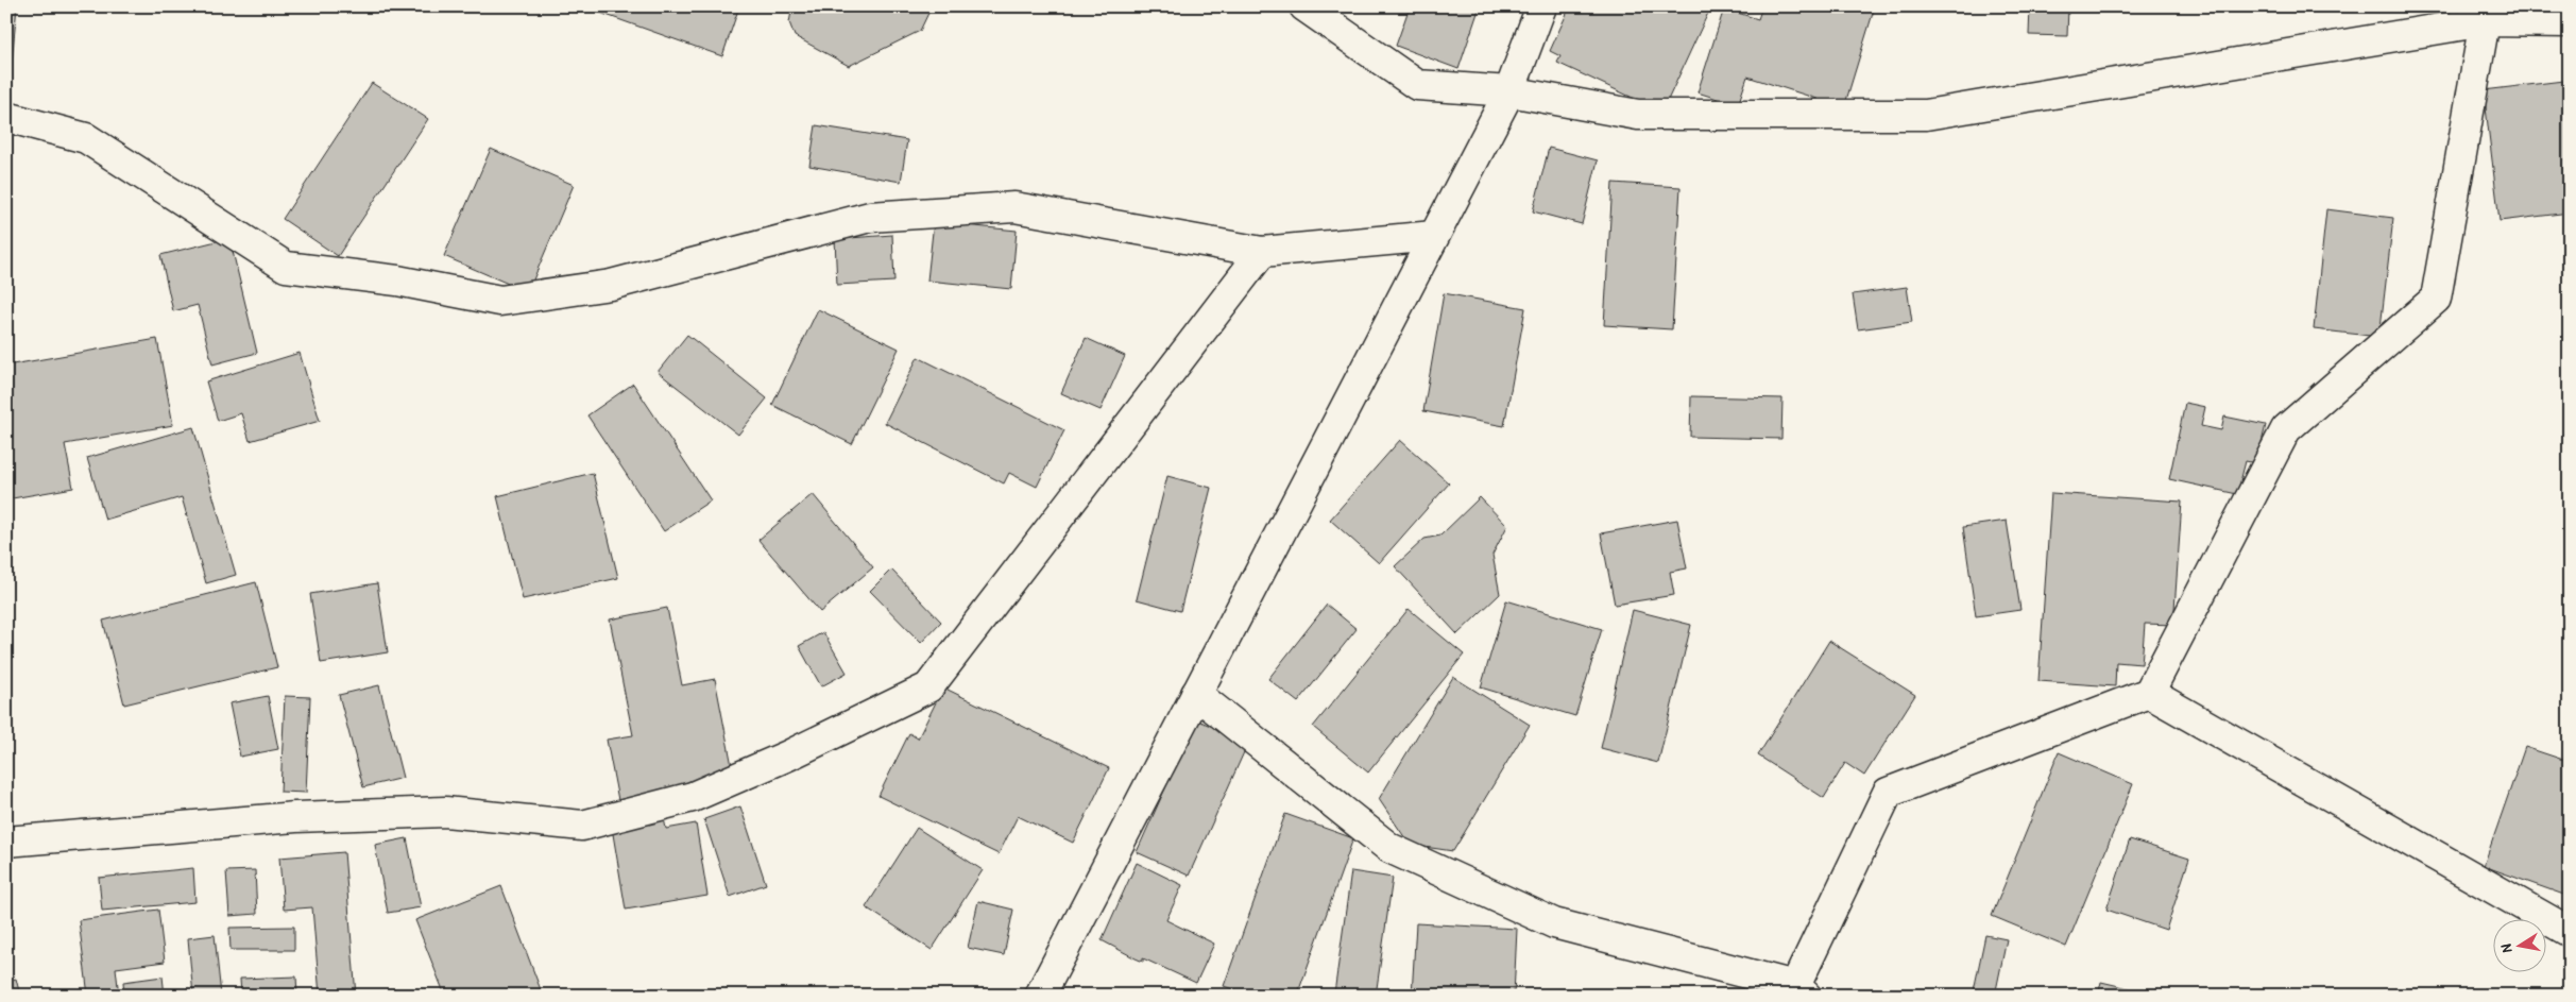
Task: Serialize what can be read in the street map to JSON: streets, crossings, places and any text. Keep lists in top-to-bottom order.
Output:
{
  "north": "left"
}
